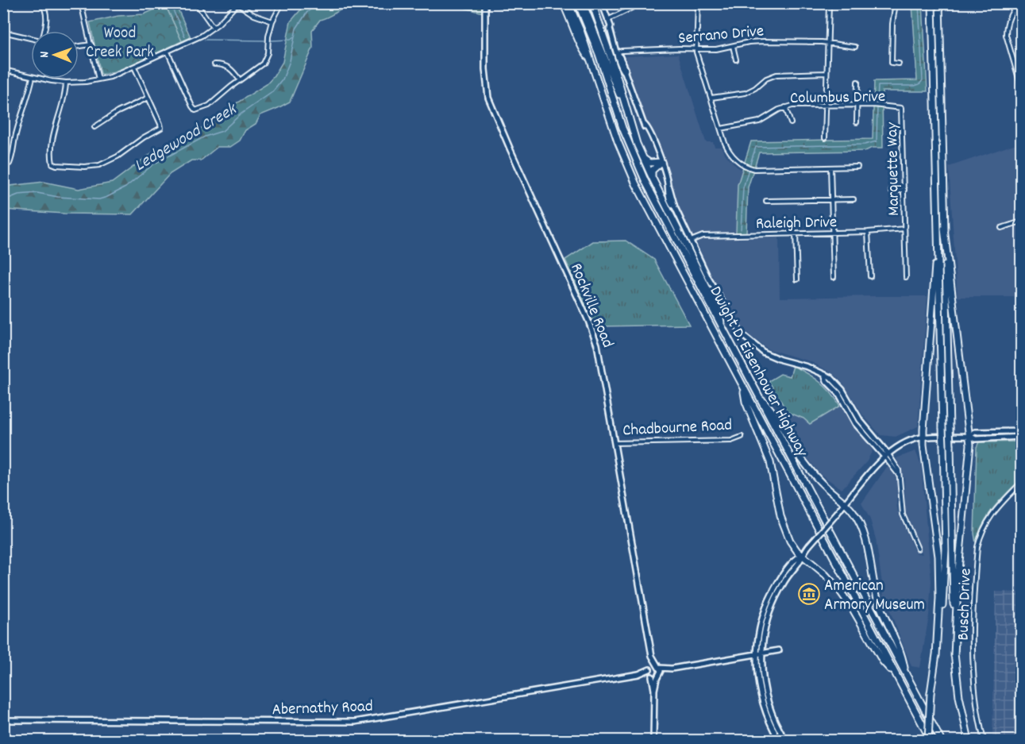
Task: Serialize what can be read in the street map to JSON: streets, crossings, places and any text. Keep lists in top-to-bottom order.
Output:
{
  "streets": {
    "highway": ["Dwight D. Eisenhower Highway"],
    "main road": ["Rockville Road", "Abernathy Road"],
    "street": [
      "Serrano Drive",
      "Columbus Drive",
      "Marquette Way",
      "Raleigh Drive",
      "Chadbourne Road",
      "Busch Drive"
    ]
  },
  "crossings": [
    ["Columbus Drive", "Marquette Way"],
    ["Marquette Way", "Raleigh Drive"],
    ["Rockville Road", "Chadbourne Road"],
    ["Rockville Road", "Abernathy Road"]
  ],
  "water": ["Ledgewood Creek"],
  "parks": ["Wood Creek Park"],
  "places": {
    "museum": ["American Armory Museum"]
  },
  "north": "left"
}
